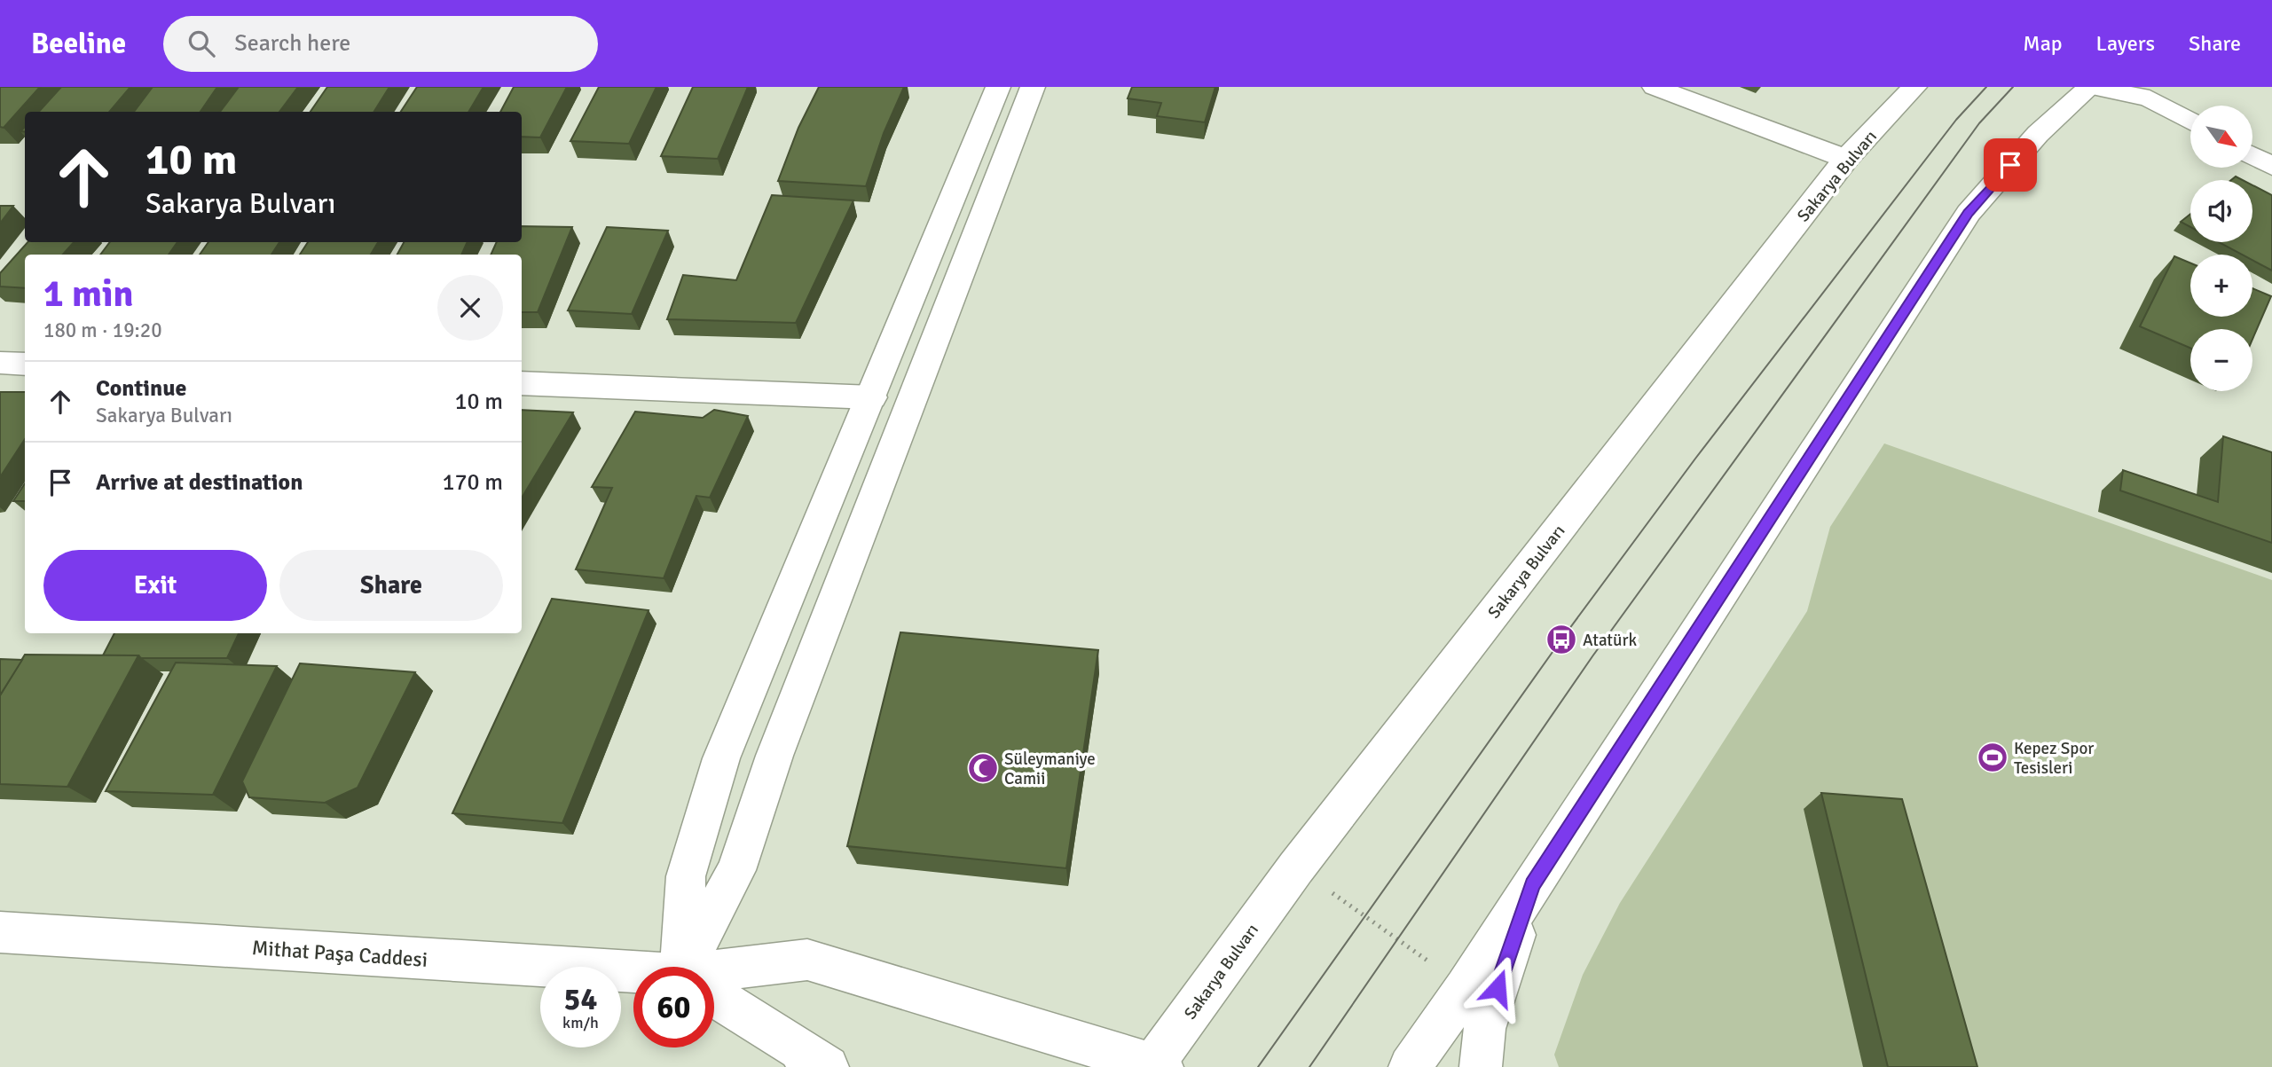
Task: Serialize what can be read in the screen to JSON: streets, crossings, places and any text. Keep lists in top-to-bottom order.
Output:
{
  "streets": {
    "street": ["Sakarya Bulvarı", "Mithat Paşa Caddesi"]
  },
  "crossings": [
    ["Sakarya Bulvarı", "Mithat Paşa Caddesi"]
  ],
  "places": {
    "bus stop": ["Atatürk"],
    "sports": ["Kepez Spor Tesisleri"],
    "mosque": ["Süleymaniye Camii"]
  },
  "north": "bottom right",
  "page": {
    "header": "Beeline",
    "search": "Search here",
    "nav": ["Map", "Layers", "Share"],
    "map_buttons": ["+", "−"],
    "turn": ["10 m", "Sakarya Bulvarı"],
    "heading": ["1 min", "180 m · 19:20"],
    "list": [
      {
        "name": "Continue",
        "note": "Sakarya Bulvarı",
        "value": "10 m"
      },
      {
        "name": "Arrive at destination",
        "value": "170 m"
      }
    ],
    "buttons": ["Exit", "Share"],
    "speed": "54 km/h",
    "limit": "60"
  }
}
